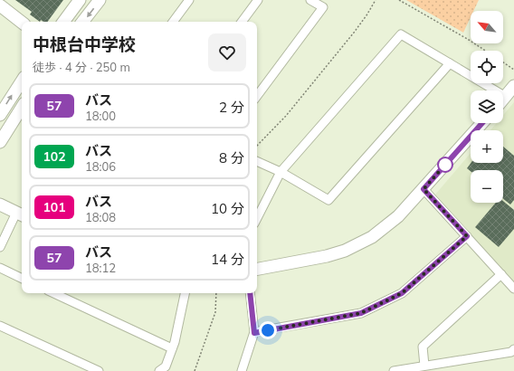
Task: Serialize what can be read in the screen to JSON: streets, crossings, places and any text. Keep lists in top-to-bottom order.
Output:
{
  "lines": ["bus line 57"],
  "north": "top left",
  "page": {
    "map_buttons": ["+", "−"],
    "heading": ["中根台中学校", "徒歩 · 4 分 · 250 m"],
    "list": [
      {
        "mark": "57",
        "name": "バス",
        "note": "18:00",
        "value": "2 分"
      },
      {
        "mark": "102",
        "name": "バス",
        "note": "18:06",
        "value": "8 分"
      },
      {
        "mark": "101",
        "name": "バス",
        "note": "18:08",
        "value": "10 分"
      },
      {
        "mark": "57",
        "name": "バス",
        "note": "18:12",
        "value": "14 分"
      }
    ]
  }
}
